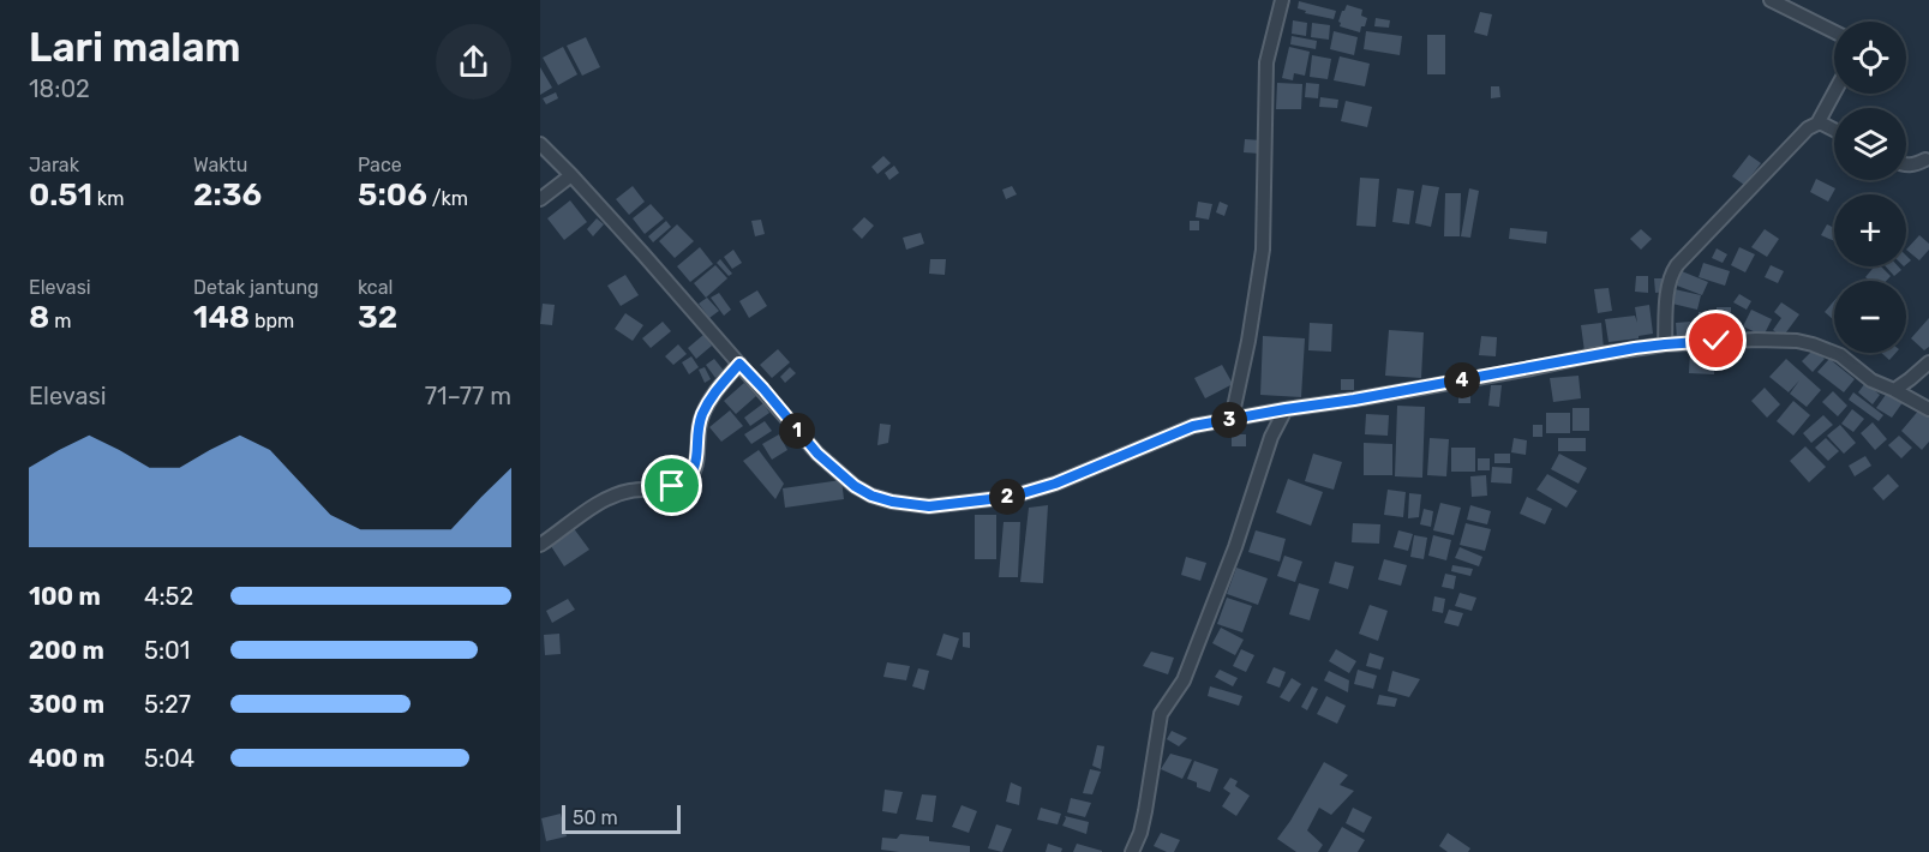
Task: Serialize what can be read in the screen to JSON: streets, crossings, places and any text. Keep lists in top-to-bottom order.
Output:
{
  "scale_bar": "50 m",
  "page": {
    "heading": ["Lari malam", "18:02"],
    "map_buttons": ["+", "−"],
    "stats": [
      ["Jarak", "0.51 km"],
      ["Waktu", "2:36"],
      ["Pace", "5:06 /km"],
      ["Elevasi", "8 m"],
      ["Detak jantung", "148 bpm"],
      ["kcal", "32"]
    ],
    "pins": [
      "4",
      "3",
      "1",
      "2"
    ],
    "chart": ["Elevasi", "71–77 m"],
    "list": [
      {
        "name": "100 m",
        "note": "4:52"
      },
      {
        "name": "200 m",
        "note": "5:01"
      },
      {
        "name": "300 m",
        "note": "5:27"
      },
      {
        "name": "400 m",
        "note": "5:04"
      }
    ],
    "scale": "50 m"
  }
}
